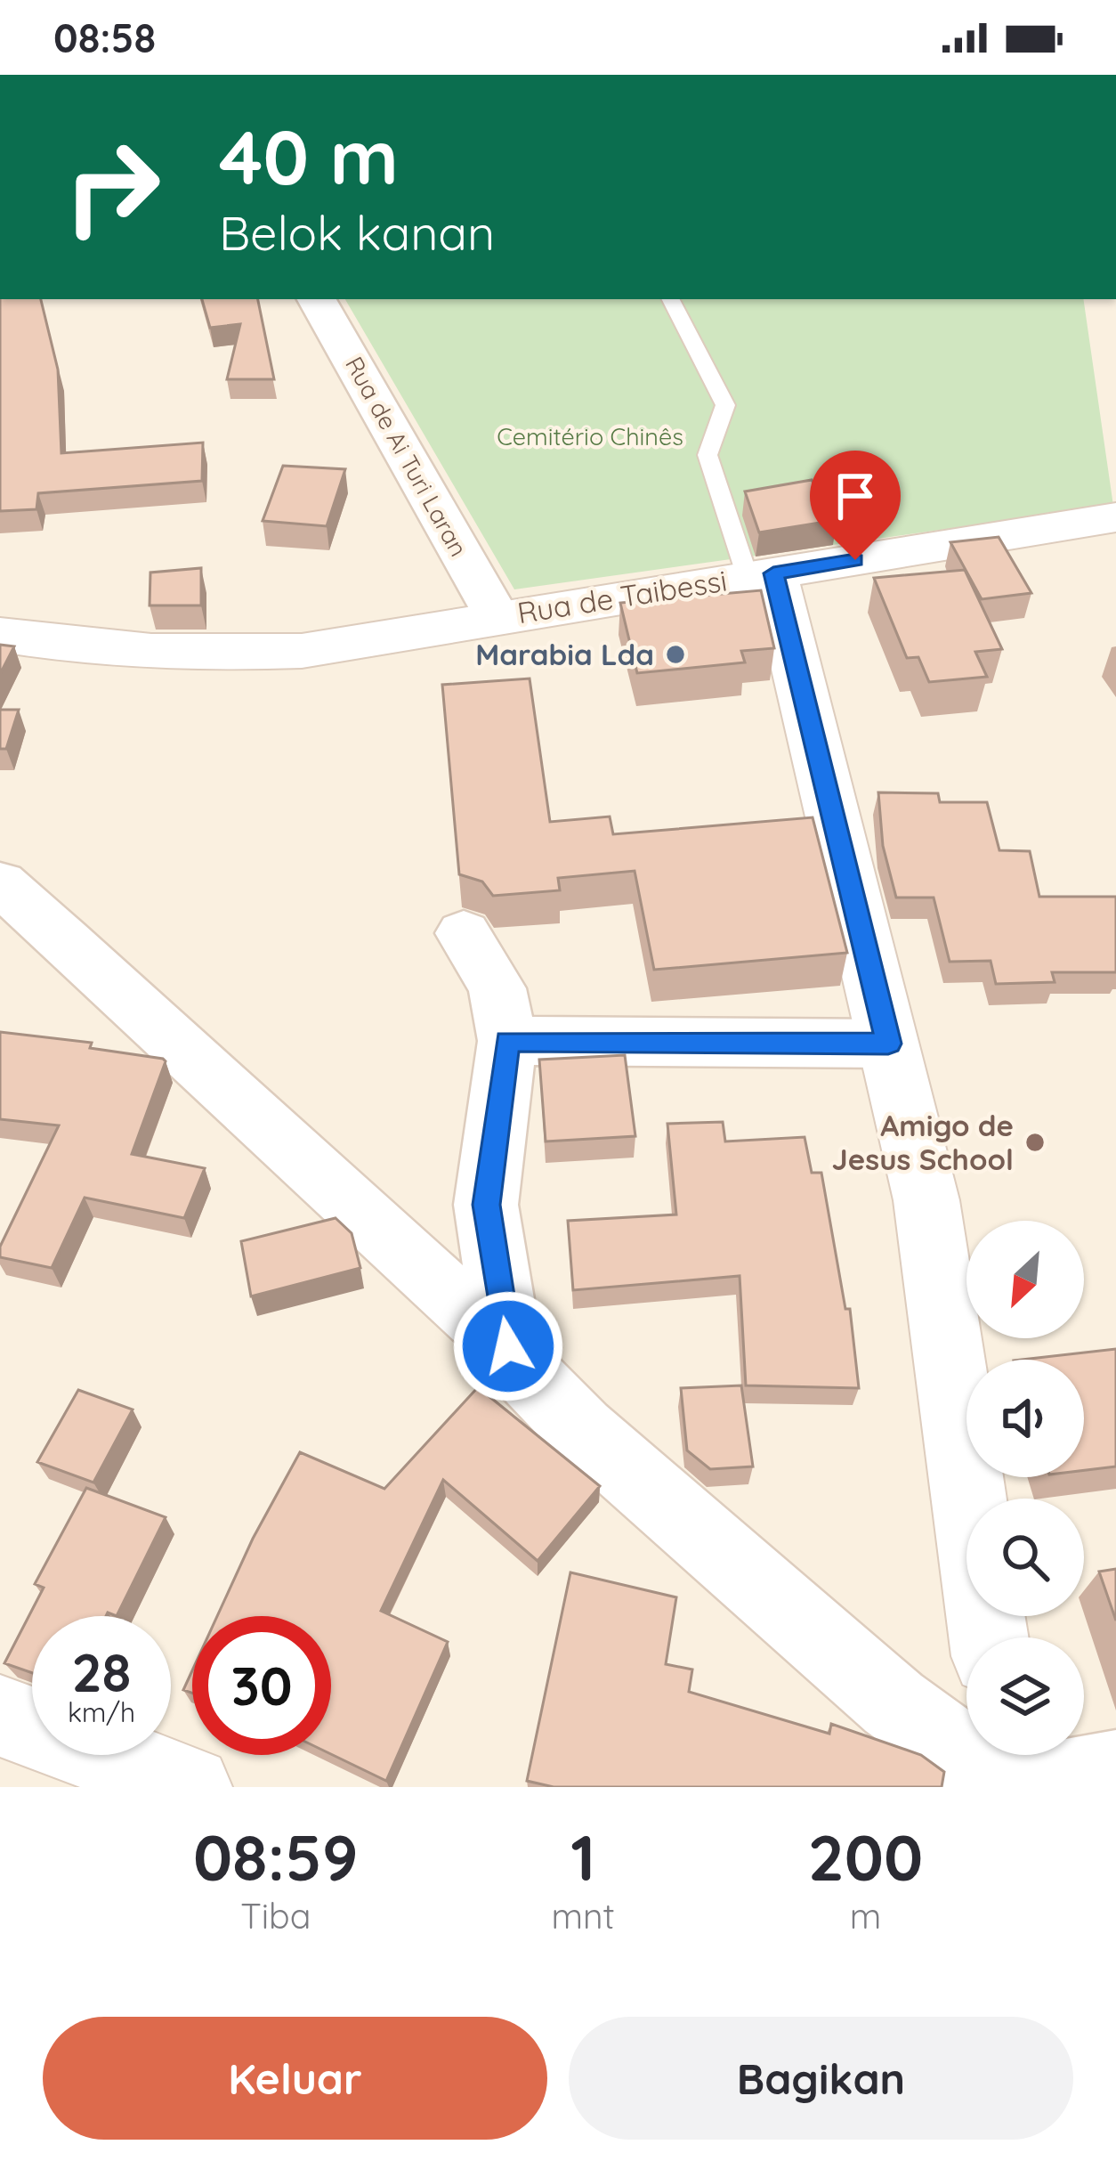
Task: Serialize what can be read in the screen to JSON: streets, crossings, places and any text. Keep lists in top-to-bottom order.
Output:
{
  "streets": {
    "street": ["Rua de Ai Turi Laran", "Rua de Taibessi"]
  },
  "crossings": [
    ["Rua de Ai Turi Laran", "Rua de Taibessi"]
  ],
  "parks": ["Cemitério Chinês"],
  "places": ["Marabia Lda", "Amigo de Jesus School"],
  "north": "bottom left",
  "page": {
    "status": "08:58",
    "turn": ["40 m", "Belok kanan"],
    "speed": "28 km/h",
    "limit": "30",
    "eta": [
      "08:59",
      "Tiba",
      "1",
      "mnt",
      "200",
      "m"
    ],
    "buttons": ["Keluar", "Bagikan"]
  }
}
